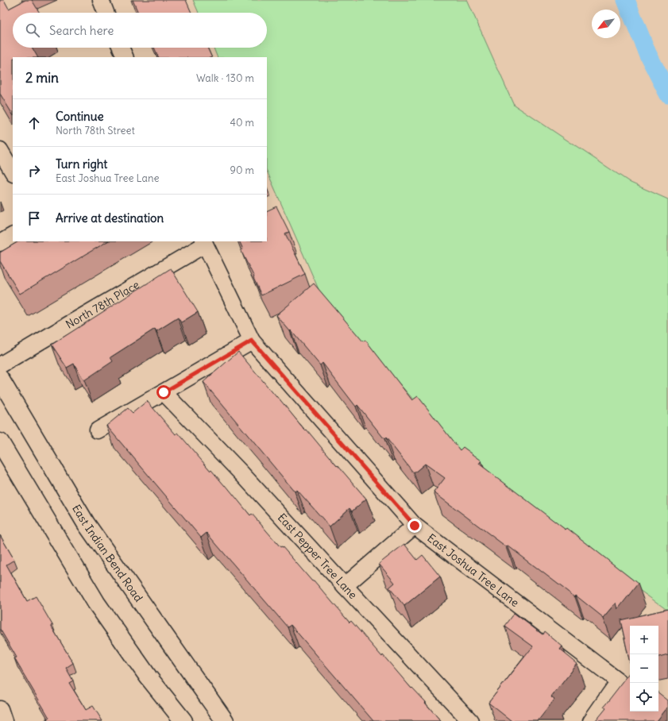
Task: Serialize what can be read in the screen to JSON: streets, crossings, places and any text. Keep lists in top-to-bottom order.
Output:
{
  "streets": {
    "main road": ["East Indian Bend Road"],
    "street": ["North 78th Place", "East Pepper Tree Lane", "East Joshua Tree Lane"]
  },
  "crossings": [
    ["North 78th Place", "East Joshua Tree Lane"]
  ],
  "north": "bottom left",
  "page": {
    "search": "Search here",
    "heading": ["2 min", "Walk · 130 m"],
    "list": [
      ["Continue", "North 78th Street", "40 m"],
      ["Turn right", "East Joshua Tree Lane", "90 m"],
      "Arrive at destination"
    ],
    "map_buttons": ["+", "−"]
  }
}
